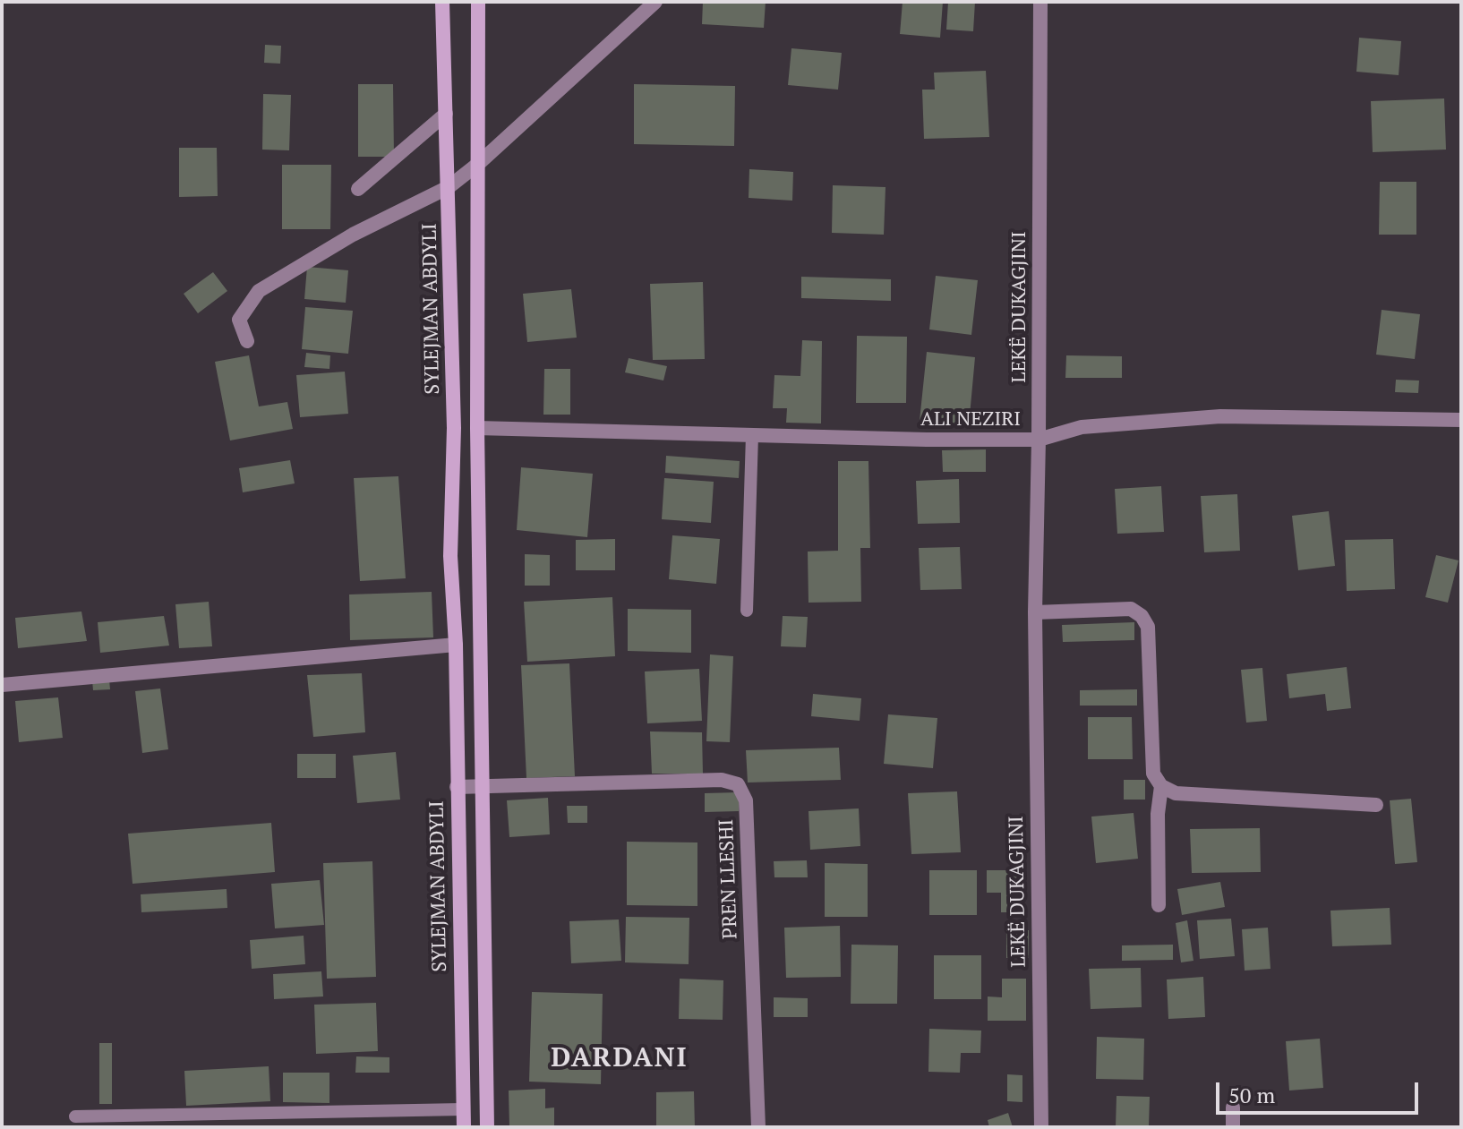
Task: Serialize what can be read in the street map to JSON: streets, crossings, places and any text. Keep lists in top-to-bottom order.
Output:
{
  "streets": {
    "main road": ["SYLEJMAN ABDYLI"],
    "street": ["LEKË DUKAGJINI", "ALI NEZIRI", "PREN LLESHI"]
  },
  "crossings": [
    ["LEKË DUKAGJINI", "ALI NEZIRI"],
    ["SYLEJMAN ABDYLI", "PREN LLESHI"]
  ],
  "districts": ["DARDANI"],
  "scale_bar": "50 m"
}
